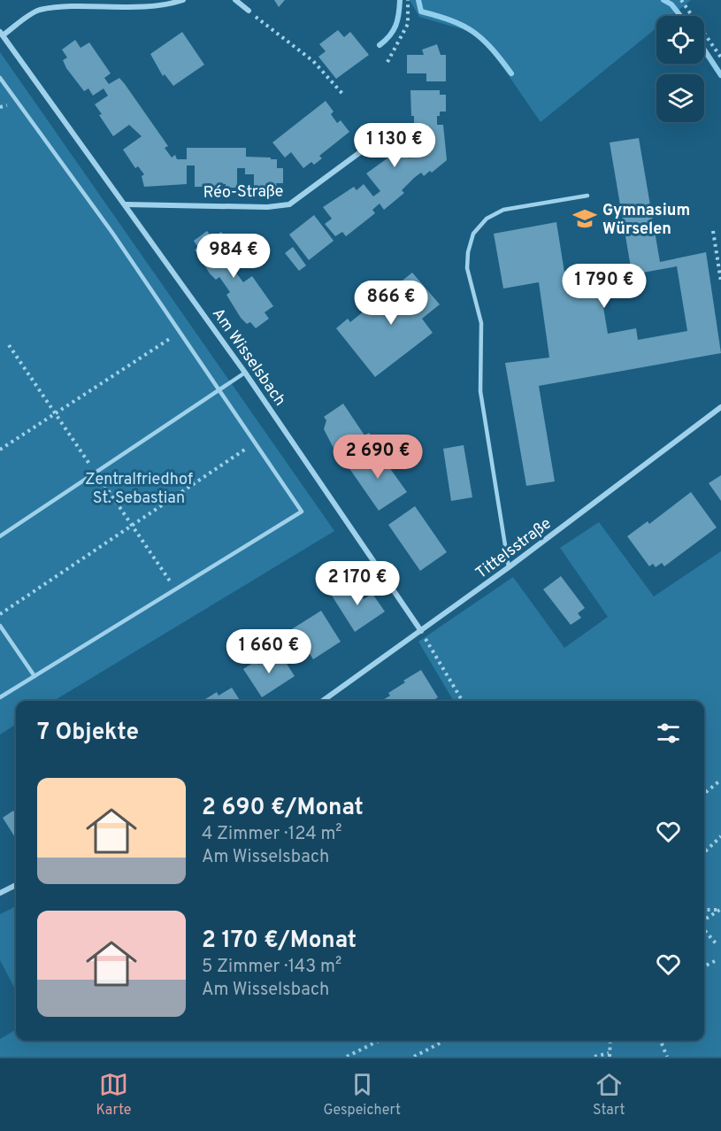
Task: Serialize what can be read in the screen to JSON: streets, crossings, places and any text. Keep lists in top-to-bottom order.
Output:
{
  "streets": {
    "street": ["Réo-Straße", "Am Wisselsbach", "Tittelsstraße"]
  },
  "crossings": [
    ["Réo-Straße", "Am Wisselsbach"],
    ["Am Wisselsbach", "Tittelsstraße"]
  ],
  "parks": ["Zentralfriedhof St. Sebastian"],
  "places": {
    "school or university": ["Gymnasium Würselen"]
  },
  "page": {
    "price": [
      "1 130 €",
      "984 €",
      "1 790 €",
      "866 €",
      "2 690 €",
      "2 170 €",
      "1 660 €"
    ],
    "heading": "7 Objekte",
    "list": [
      {
        "name": "2 690 €/Monat",
        "note": "4 Zimmer · 124 m² · Am Wisselsbach"
      },
      {
        "name": "2 170 €/Monat",
        "note": "5 Zimmer · 143 m² · Am Wisselsbach"
      }
    ],
    "tabs": ["Karte", "Gespeichert", "Start"]
  }
}
